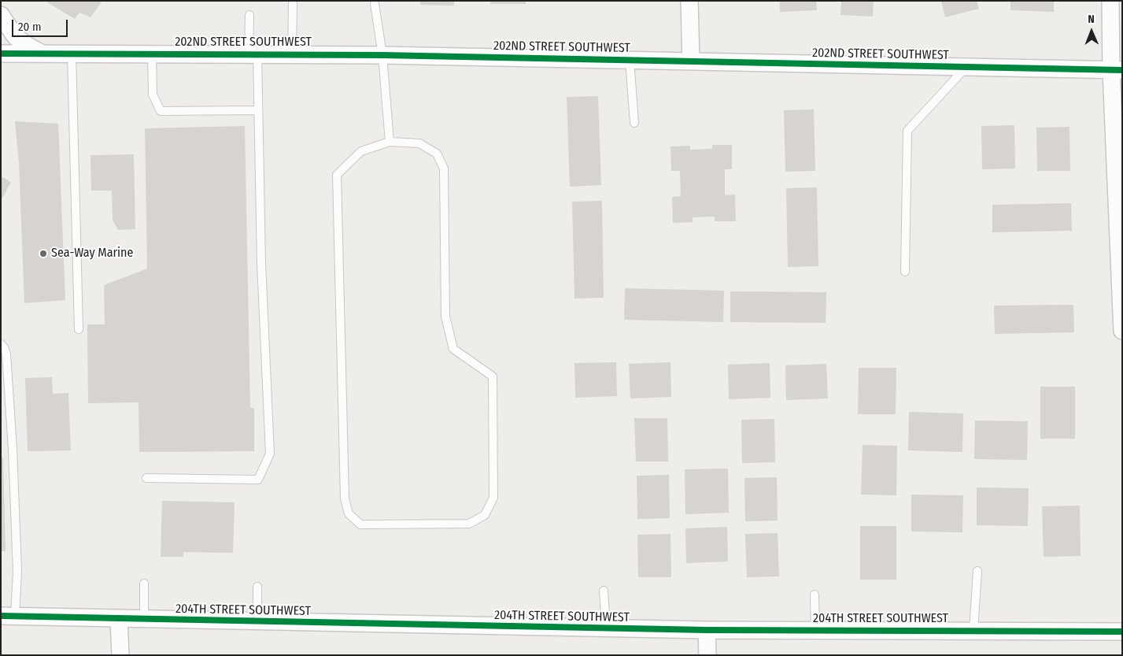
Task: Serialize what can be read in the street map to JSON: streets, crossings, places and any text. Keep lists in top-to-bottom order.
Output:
{
  "streets": {
    "street": ["202ND STREET SOUTHWEST", "204TH STREET SOUTHWEST"]
  },
  "places": ["Sea-Way Marine"],
  "scale_bar": "20 m",
  "north": "top"
}
